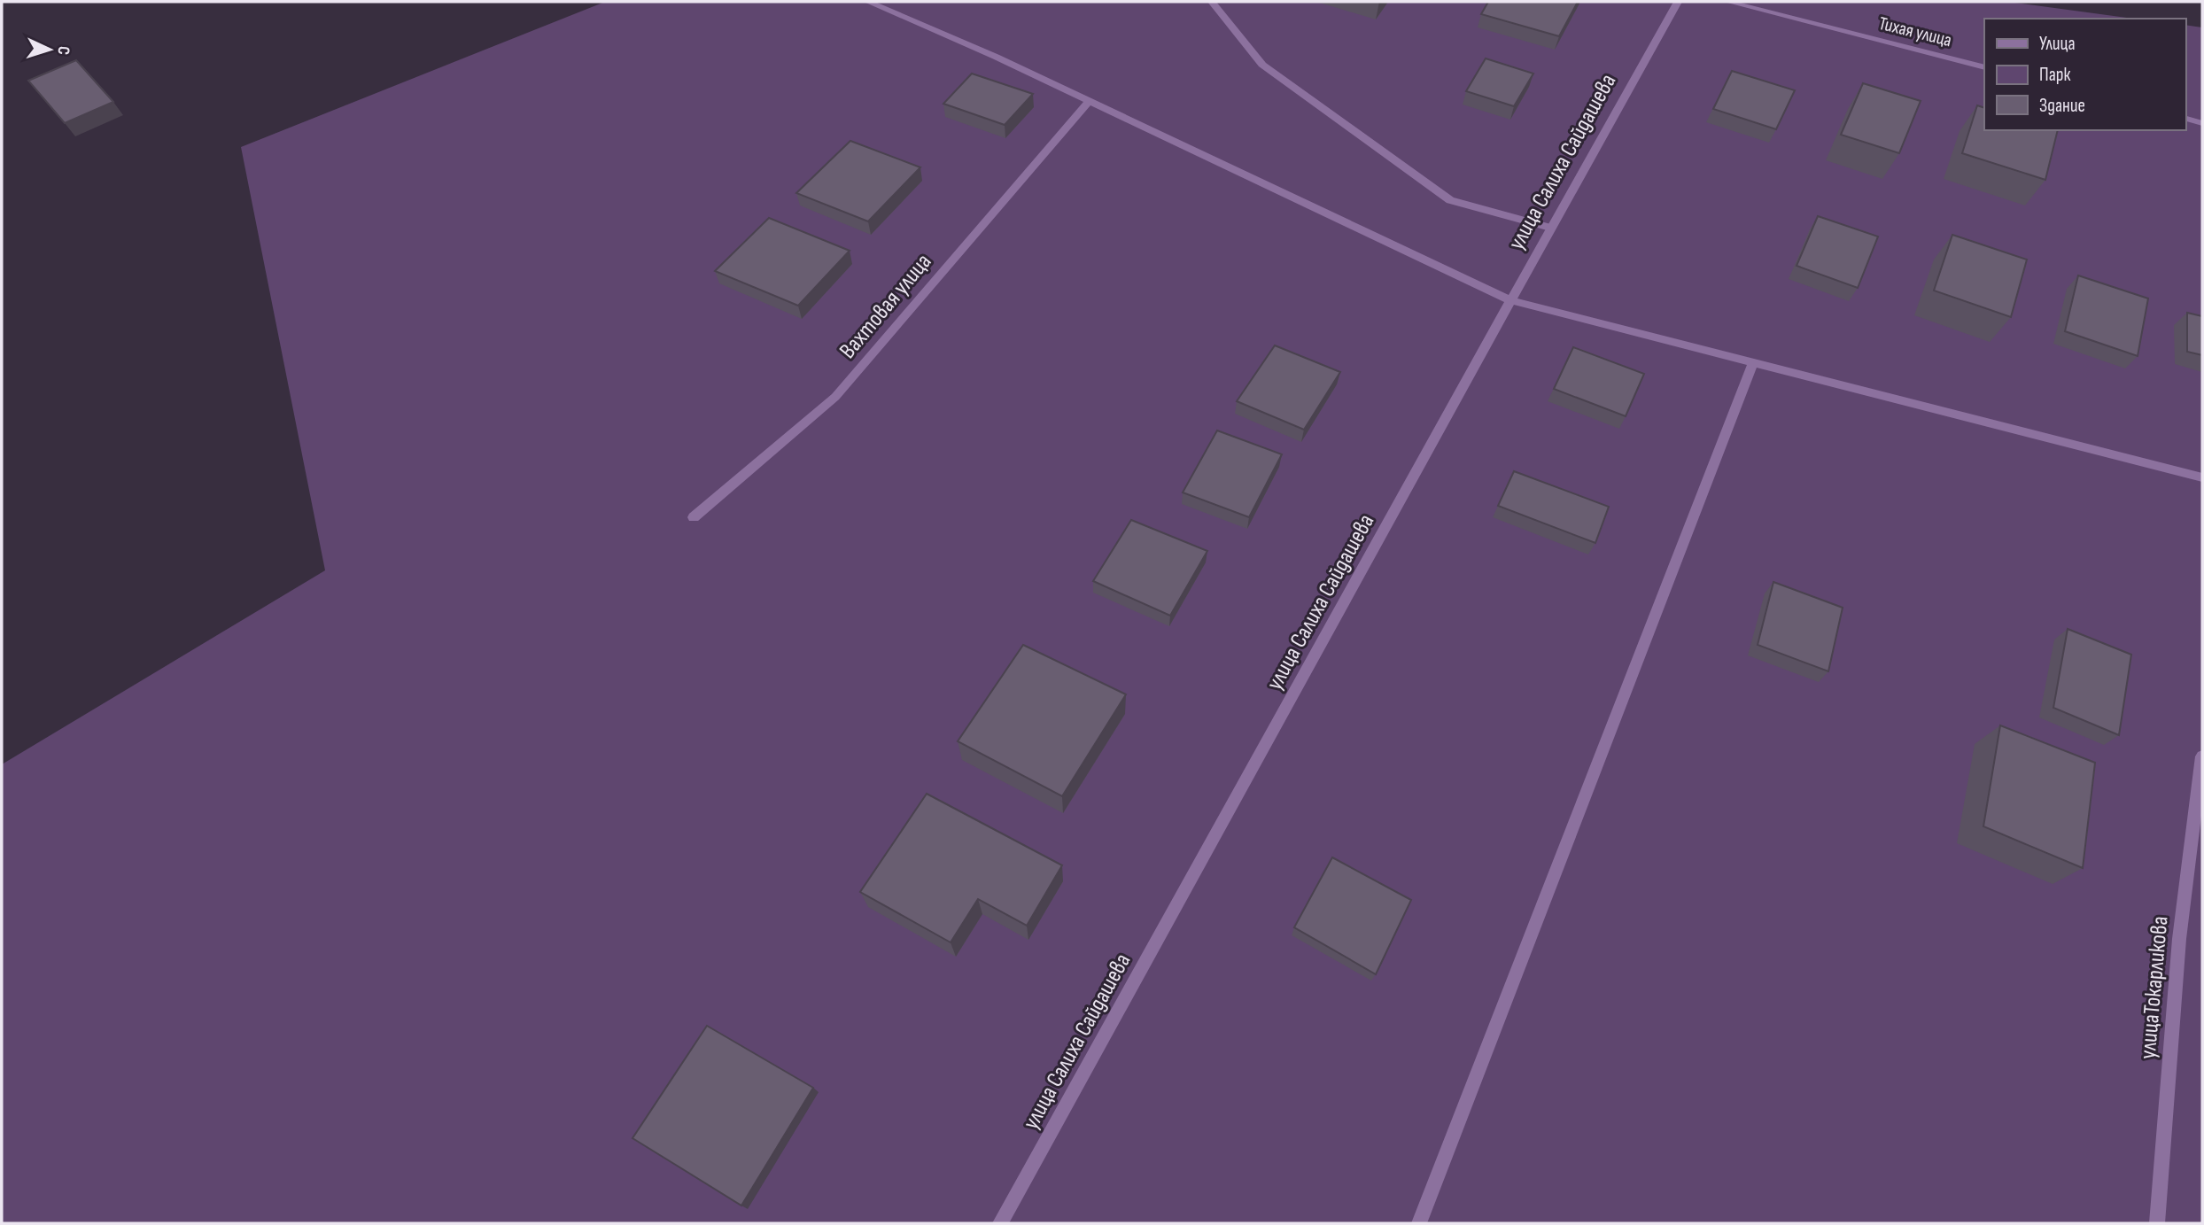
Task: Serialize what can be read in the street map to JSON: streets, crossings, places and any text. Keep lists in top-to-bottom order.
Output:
{
  "streets": {
    "street": [
      "Тихая улица",
      "улица Салиха Сайдашева",
      "Вахтовая улица",
      "улицаТокарликова"
    ]
  },
  "legend": ["Улица", "Парк", "Здание"],
  "north": "right"
}
